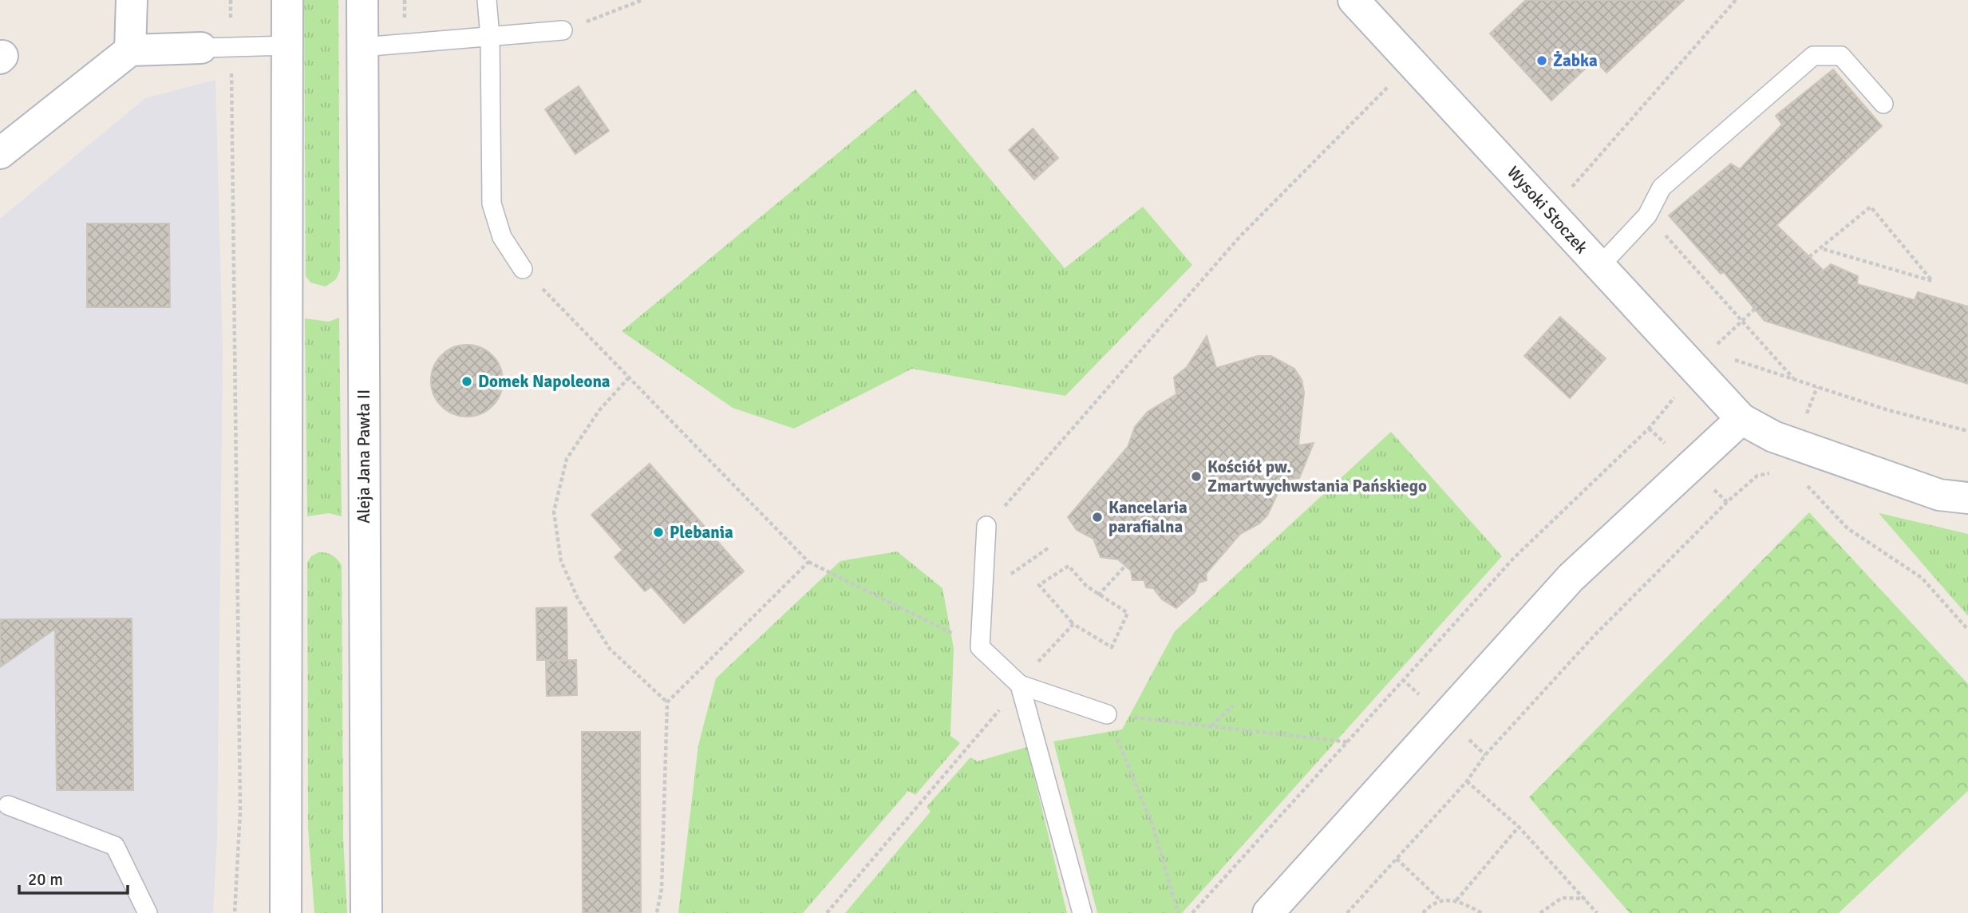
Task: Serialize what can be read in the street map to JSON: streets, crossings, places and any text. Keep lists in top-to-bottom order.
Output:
{
  "streets": {
    "main road": ["Wysoki Stoczek", "Aleja Jana Pawła II"]
  },
  "places": [
    "Żabka",
    "Domek Napoleona",
    "Kościół pw. Zmartwychwstania Pańskiego",
    "Kancelaria parafialna",
    "Plebania"
  ],
  "scale_bar": "20 m"
}
